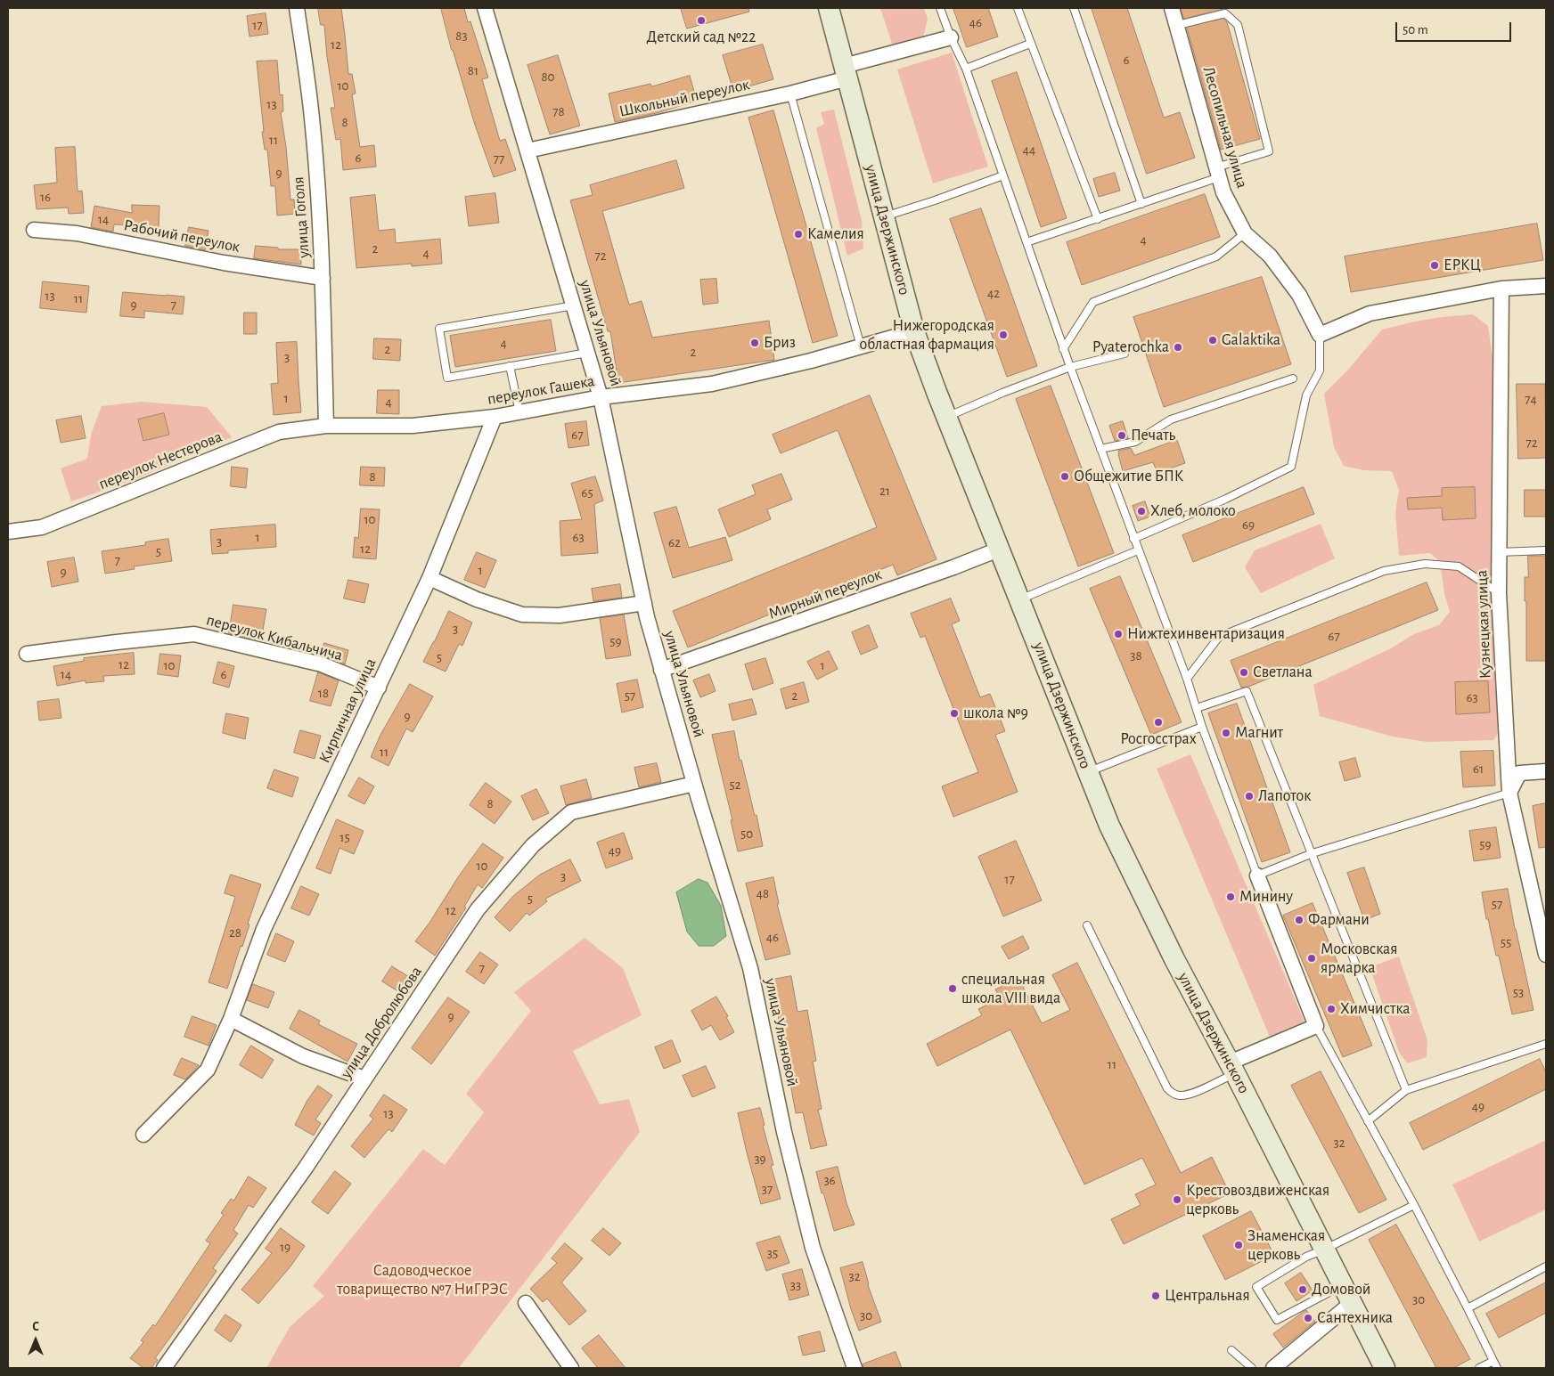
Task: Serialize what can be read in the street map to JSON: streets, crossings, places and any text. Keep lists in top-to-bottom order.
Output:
{
  "streets": {
    "main road": ["улица Дзержинского"],
    "street": [
      "Школьный переулок",
      "Лесопильная улица",
      "улица Гоголя",
      "Рабочий переулок",
      "улица Ульяновой",
      "переулок Гашека",
      "переулок Нестерова",
      "Мирный переулок",
      "Кузнецкая улица",
      "переулок Кибальчича",
      "Кирпичная улица",
      "улица Добролюбова"
    ]
  },
  "crossings": [
    ["Школьный переулок", "улица Дзержинского"],
    ["Школьный переулок", "улица Ульяновой"],
    ["улица Гоголя", "Рабочий переулок"],
    ["улица Гоголя", "переулок Гашека"],
    ["улица Гоголя", "переулок Нестерова"],
    ["улица Дзержинского", "переулок Гашека"],
    ["улица Дзержинского", "Мирный переулок"],
    ["улица Ульяновой", "переулок Гашека"],
    ["улица Ульяновой", "Мирный переулок"],
    ["улица Ульяновой", "улица Добролюбова"],
    ["переулок Гашека", "переулок Нестерова"],
    ["переулок Гашека", "Кирпичная улица"],
    ["переулок Кибальчича", "Кирпичная улица"]
  ],
  "parks": ["Садоводческое товарищество №7 НиГРЭС"],
  "places": [
    "Детский сад №22",
    "Камелия",
    "ЕРКЦ",
    "Нижегородская областная фармация",
    "Galaktika",
    "Бриз",
    "Pyaterochka",
    "Печать",
    "Общежитие БПК",
    "Хлеб, молоко",
    "Нижтехинвентаризация",
    "Светлана",
    "школа №9",
    "Росгосстрах",
    "Магнит",
    "Лапоток",
    "Минину",
    "Фармани",
    "Московская ярмарка",
    "специальная школа VIII вида",
    "Химчистка",
    "Крестовоздвиженская церковь",
    "Знаменская церковь",
    "Домовой",
    "Центральная",
    "Сантехника"
  ],
  "house_numbers": [
    "46",
    "17",
    "83",
    "12",
    "6",
    "81",
    "80",
    "10",
    "13",
    "78",
    "8",
    "11",
    "44",
    "6",
    "77",
    "9",
    "16",
    "14",
    "4",
    "2",
    "4",
    "72",
    "42",
    "13",
    "11",
    "9",
    "7",
    "4",
    "2",
    "2",
    "3",
    "1",
    "74",
    "4",
    "67",
    "72",
    "8",
    "21",
    "65",
    "10",
    "69",
    "1",
    "63",
    "3",
    "62",
    "12",
    "5",
    "7",
    "1",
    "9",
    "3",
    "67",
    "59",
    "38",
    "5",
    "12",
    "10",
    "1",
    "14",
    "6",
    "18",
    "57",
    "2",
    "63",
    "9",
    "11",
    "61",
    "52",
    "8",
    "50",
    "15",
    "59",
    "49",
    "10",
    "3",
    "17",
    "48",
    "5",
    "57",
    "12",
    "28",
    "46",
    "55",
    "7",
    "53",
    "9",
    "11",
    "49",
    "13",
    "32",
    "39",
    "36",
    "37",
    "19",
    "35",
    "32",
    "33",
    "30",
    "30"
  ],
  "scale_bar": "50 m",
  "north": "top"
}
